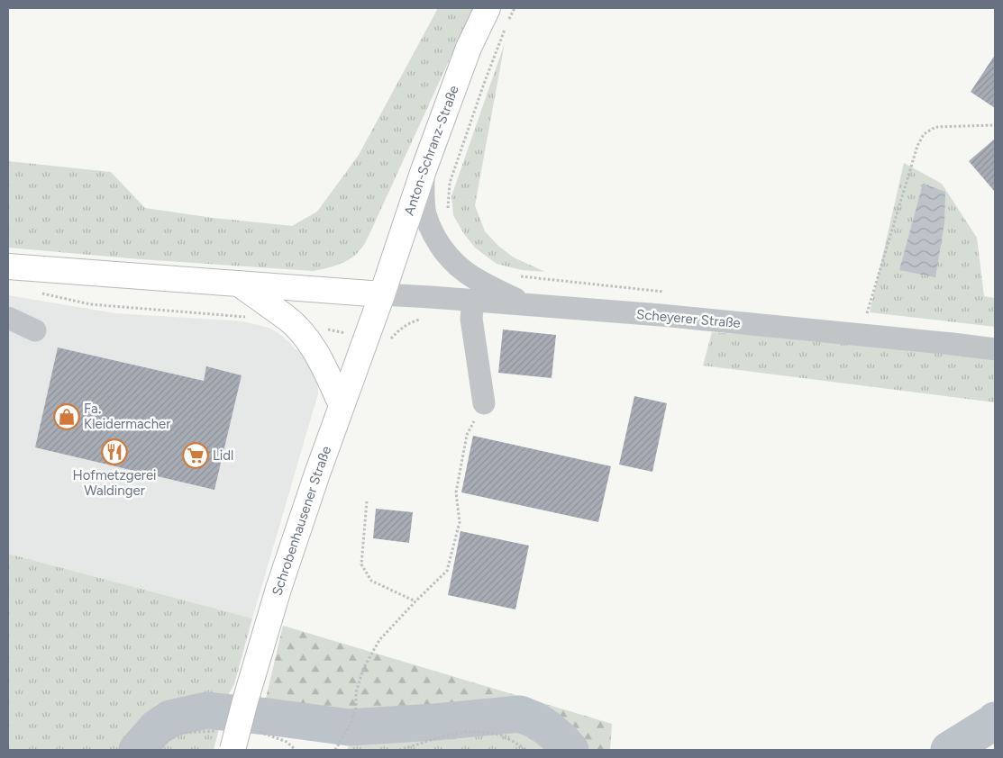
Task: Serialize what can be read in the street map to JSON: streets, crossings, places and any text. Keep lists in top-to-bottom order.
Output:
{
  "streets": {
    "main road": ["Anton-Schranz-Straße", "Schrobenhausener Straße"],
    "street": ["Scheyerer Straße"]
  },
  "crossings": [
    ["Anton-Schranz-Straße", "Scheyerer Straße"],
    ["Anton-Schranz-Straße", "Schrobenhausener Straße"],
    ["Scheyerer Straße", "Schrobenhausener Straße"]
  ],
  "places": {
    "shop": ["Fa. Kleidermacher"],
    "restaurant": ["Hofmetzgerei Waldinger"],
    "supermarket": ["Lidl"]
  }
}
